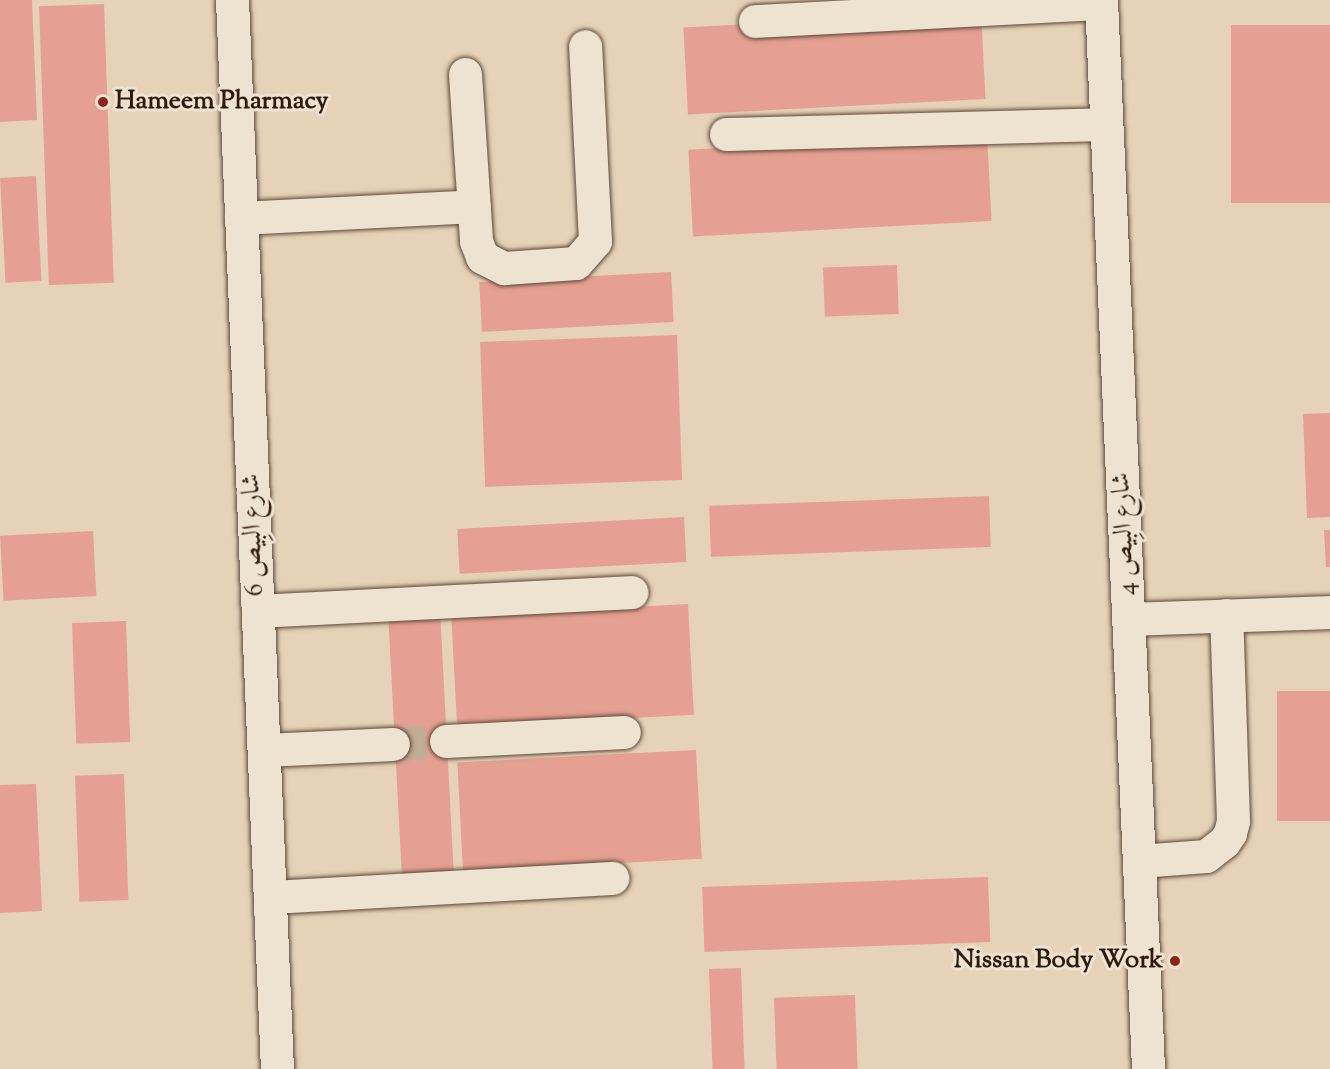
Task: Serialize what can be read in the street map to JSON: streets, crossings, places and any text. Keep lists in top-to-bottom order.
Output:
{
  "streets": {
    "street": ["شارع البِيص 4", "شارع البِيص 6"]
  },
  "places": ["Hameem Pharmacy", "Nissan Body Work"]
}
